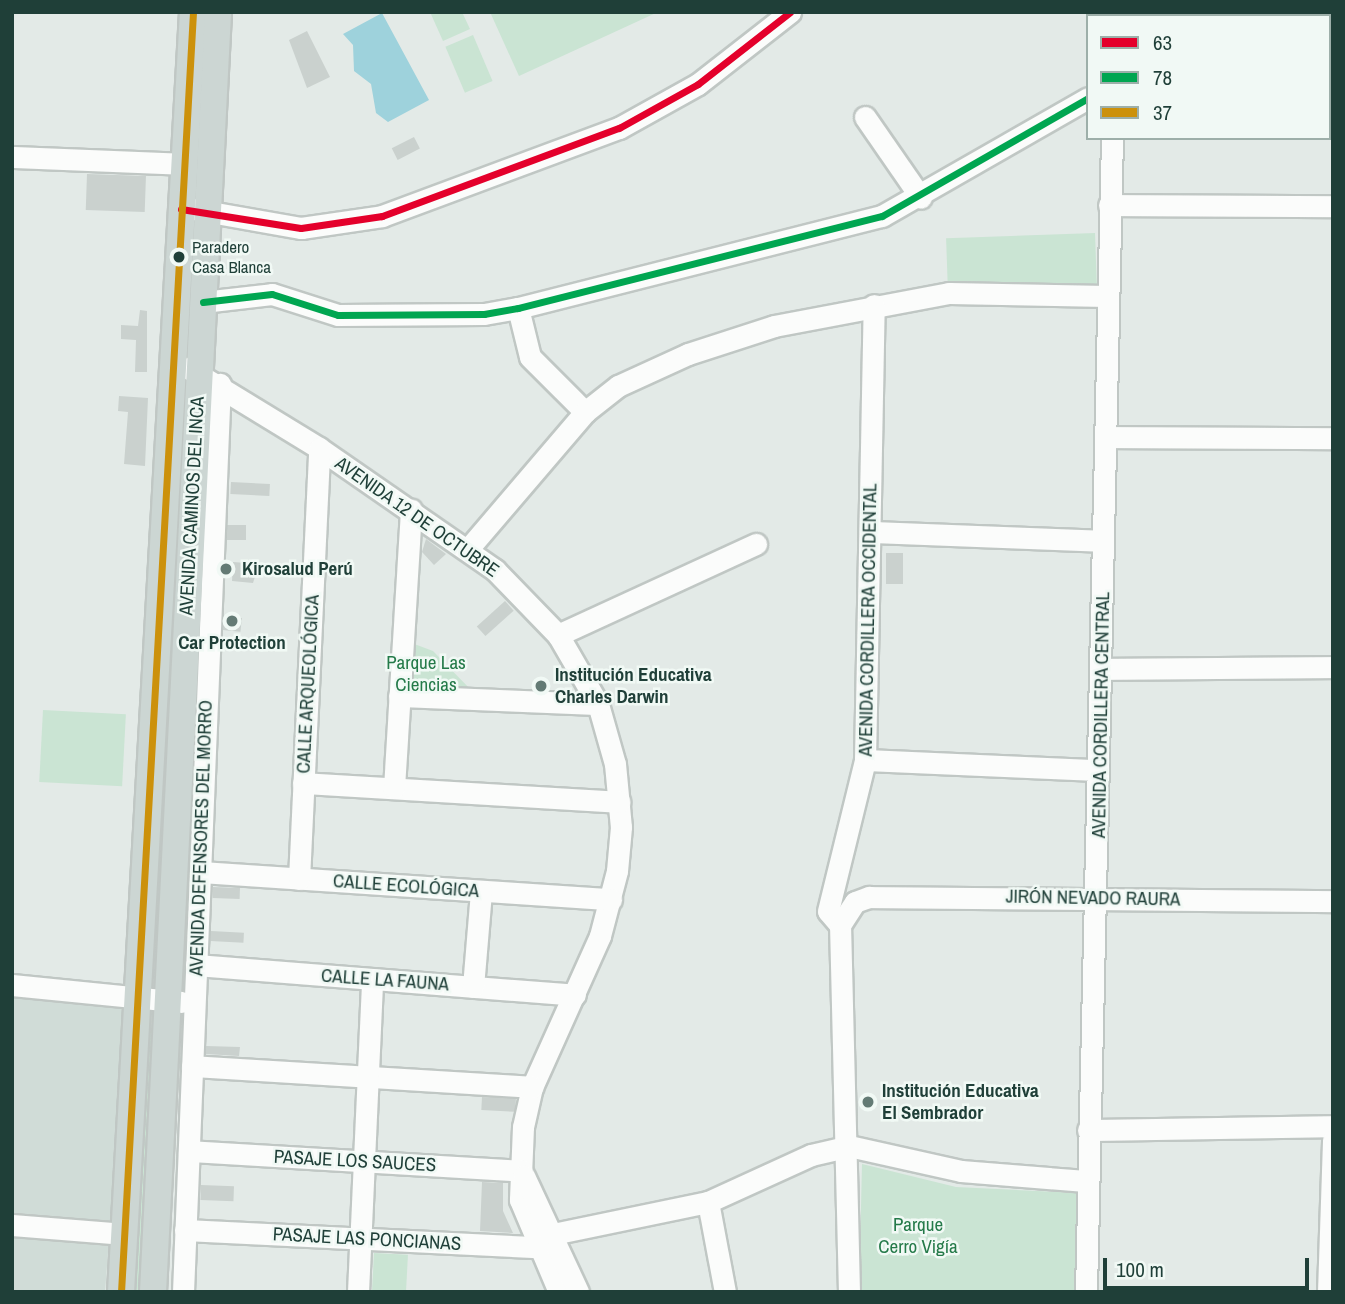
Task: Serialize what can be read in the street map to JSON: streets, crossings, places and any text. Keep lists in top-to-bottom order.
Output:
{
  "streets": {
    "main road": ["AVENIDA CAMINOS DEL INCA"],
    "street": [
      "AVENIDA 12 DE OCTUBRE",
      "AVENIDA CORDILLERA OCCIDENTAL",
      "CALLE ARQUEOLÓGICA",
      "AVENIDA CORDILLERA CENTRAL",
      "AVENIDA DEFENSORES DEL MORRO",
      "CALLE ECOLÓGICA",
      "JIRÓN NEVADO RAURA",
      "CALLE LA FAUNA",
      "PASAJE LOS SAUCES",
      "PASAJE LAS PONCIANAS"
    ]
  },
  "crossings": [
    ["AVENIDA CAMINOS DEL INCA", "AVENIDA 12 DE OCTUBRE"],
    ["AVENIDA CAMINOS DEL INCA", "AVENIDA DEFENSORES DEL MORRO"],
    ["AVENIDA 12 DE OCTUBRE", "CALLE ARQUEOLÓGICA"],
    ["AVENIDA 12 DE OCTUBRE", "AVENIDA DEFENSORES DEL MORRO"],
    ["AVENIDA 12 DE OCTUBRE", "CALLE ECOLÓGICA"],
    ["AVENIDA 12 DE OCTUBRE", "CALLE LA FAUNA"],
    ["AVENIDA 12 DE OCTUBRE", "PASAJE LOS SAUCES"],
    ["AVENIDA 12 DE OCTUBRE", "PASAJE LAS PONCIANAS"],
    ["AVENIDA CORDILLERA OCCIDENTAL", "JIRÓN NEVADO RAURA"],
    ["AVENIDA CORDILLERA OCCIDENTAL", "PASAJE LAS PONCIANAS"],
    ["CALLE ARQUEOLÓGICA", "CALLE ECOLÓGICA"],
    ["AVENIDA CORDILLERA CENTRAL", "JIRÓN NEVADO RAURA"],
    ["AVENIDA DEFENSORES DEL MORRO", "CALLE ECOLÓGICA"],
    ["AVENIDA DEFENSORES DEL MORRO", "CALLE LA FAUNA"],
    ["AVENIDA DEFENSORES DEL MORRO", "PASAJE LOS SAUCES"],
    ["AVENIDA DEFENSORES DEL MORRO", "PASAJE LAS PONCIANAS"]
  ],
  "parks": ["Parque Las Ciencias", "Parque Cerro Vigía"],
  "places": [
    "Paradero Casa Blanca",
    "Kirosalud Perú",
    "Car Protection",
    "Institución Educativa Charles Darwin",
    "Institución Educativa El Sembrador"
  ],
  "lines": ["transit line 63", "transit line 37", "transit line 78"],
  "legend": ["63", "78", "37"],
  "scale_bar": "100 m"
}
